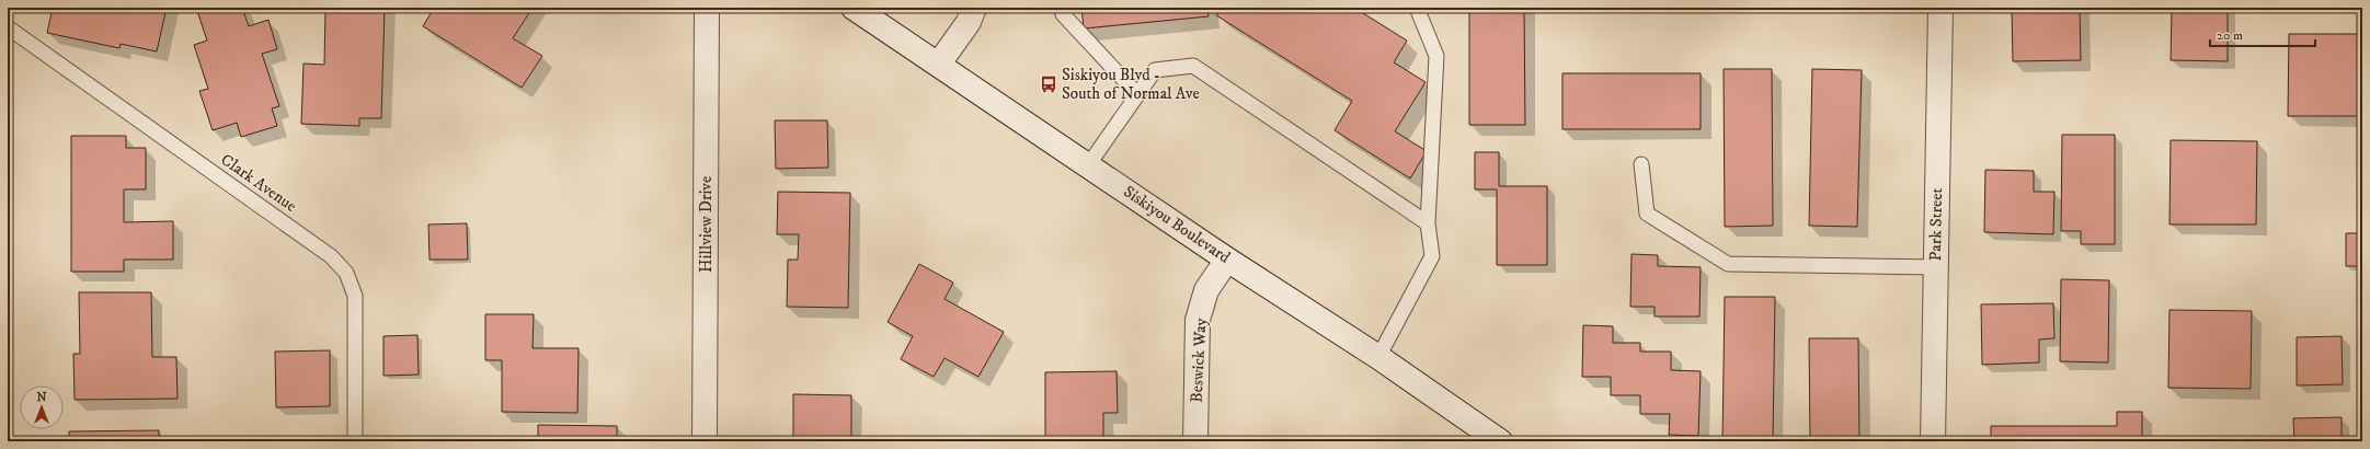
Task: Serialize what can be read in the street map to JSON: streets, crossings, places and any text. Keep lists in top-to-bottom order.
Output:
{
  "streets": {
    "street": [
      "Hillview Drive",
      "Siskiyou Boulevard",
      "Park Street",
      "Beswick Way"
    ],
    "lane": ["Clark Avenue"]
  },
  "crossings": [
    ["Siskiyou Boulevard", "Beswick Way"]
  ],
  "places": {
    "bus stop": ["Siskiyou Blvd - South of Normal Ave"]
  },
  "scale_bar": "20 m",
  "north": "top"
}
